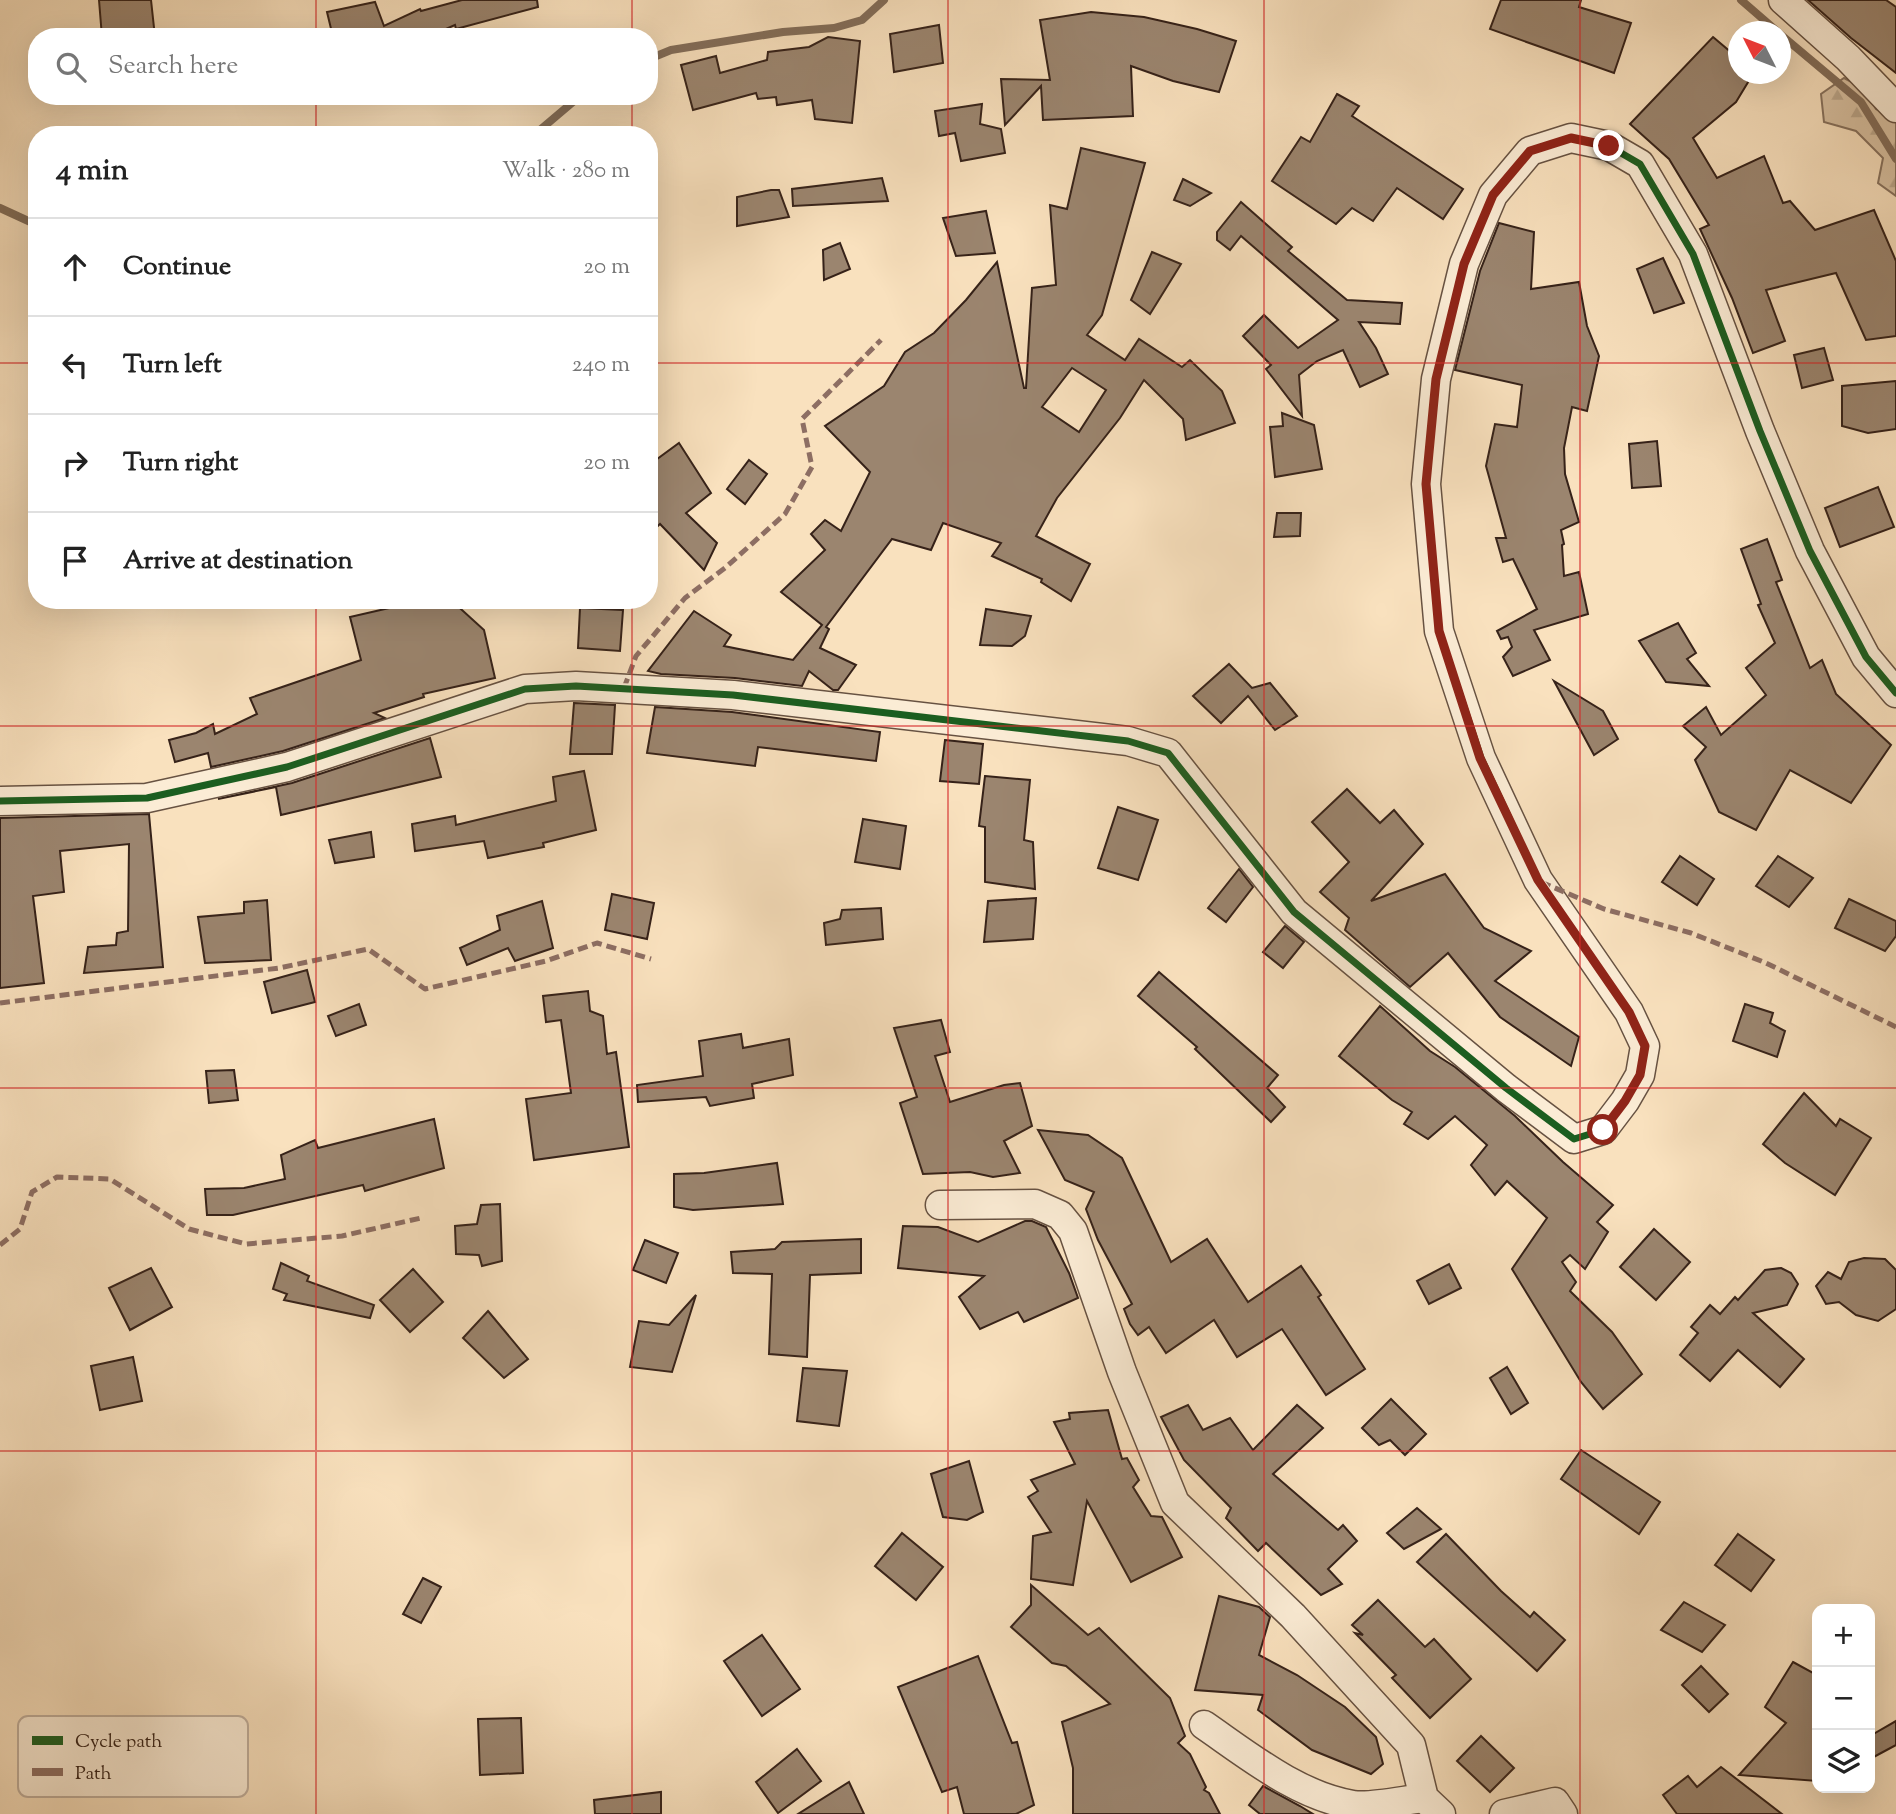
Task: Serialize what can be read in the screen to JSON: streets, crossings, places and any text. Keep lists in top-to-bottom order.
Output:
{
  "legend": ["Cycle path", "Path"],
  "north": "top left",
  "page": {
    "search": "Search here",
    "heading": ["4 min", "Walk · 280 m"],
    "list": [
      ["Continue", "20 m"],
      ["Turn left", "240 m"],
      ["Turn right", "20 m"],
      "Arrive at destination"
    ],
    "map_buttons": ["+", "−"]
  }
}
